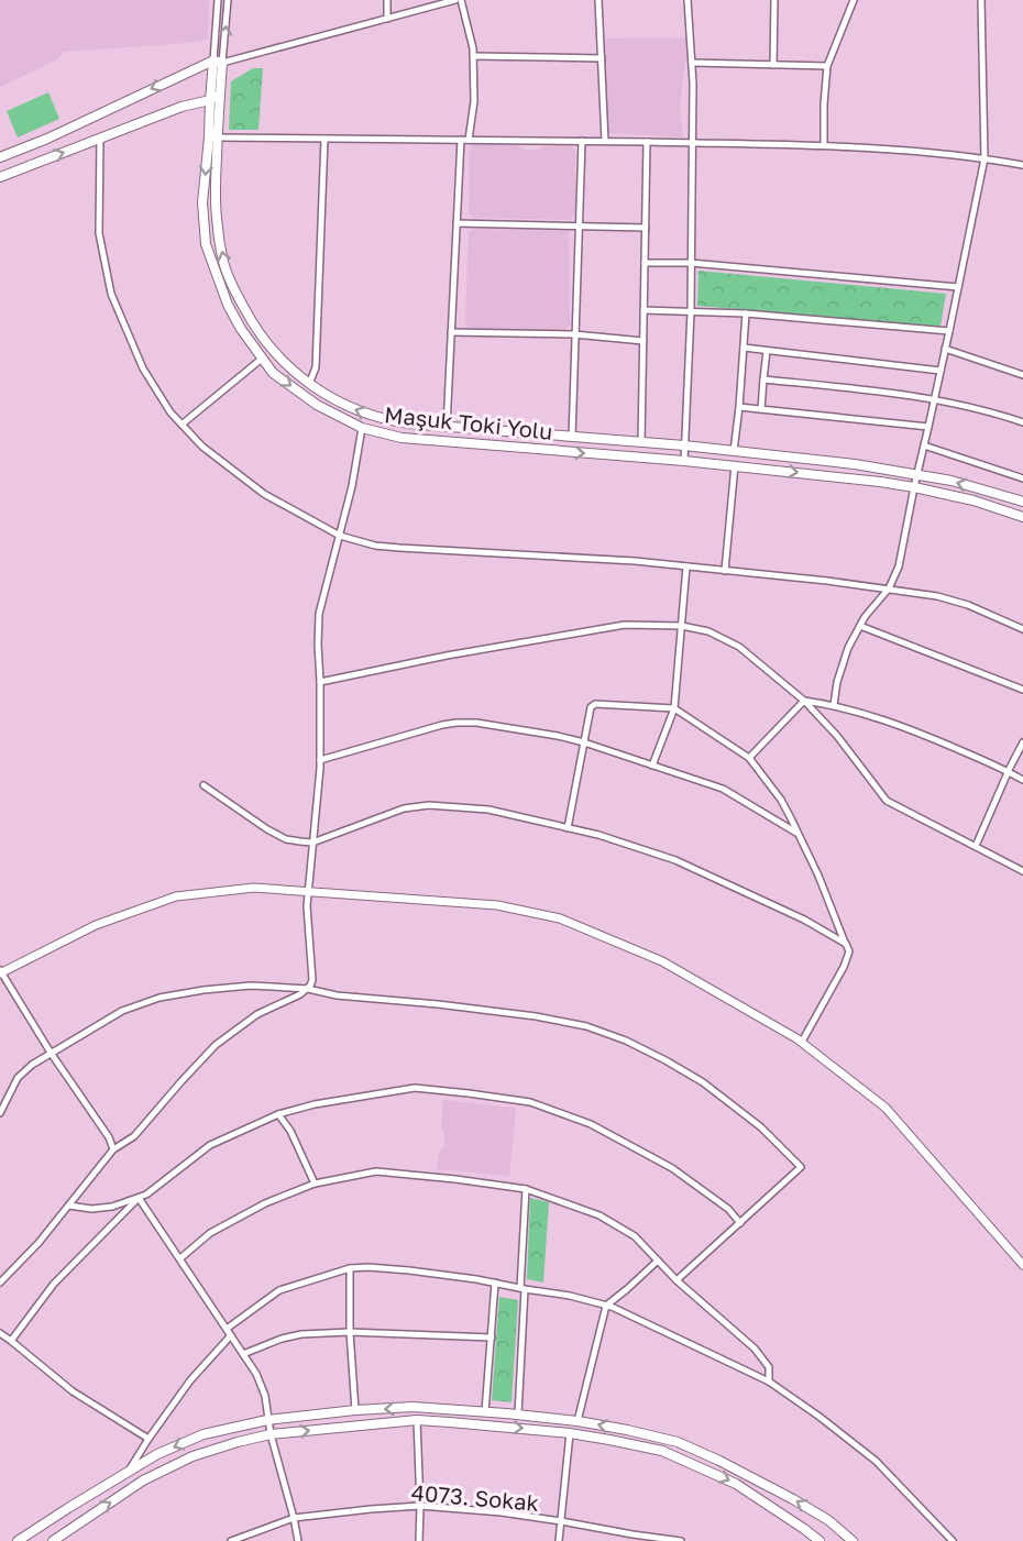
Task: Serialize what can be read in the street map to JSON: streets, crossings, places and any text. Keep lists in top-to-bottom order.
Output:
{
  "streets": {
    "main road": ["Maşuk Toki Yolu"],
    "street": ["4073. Sokak"]
  }
}
